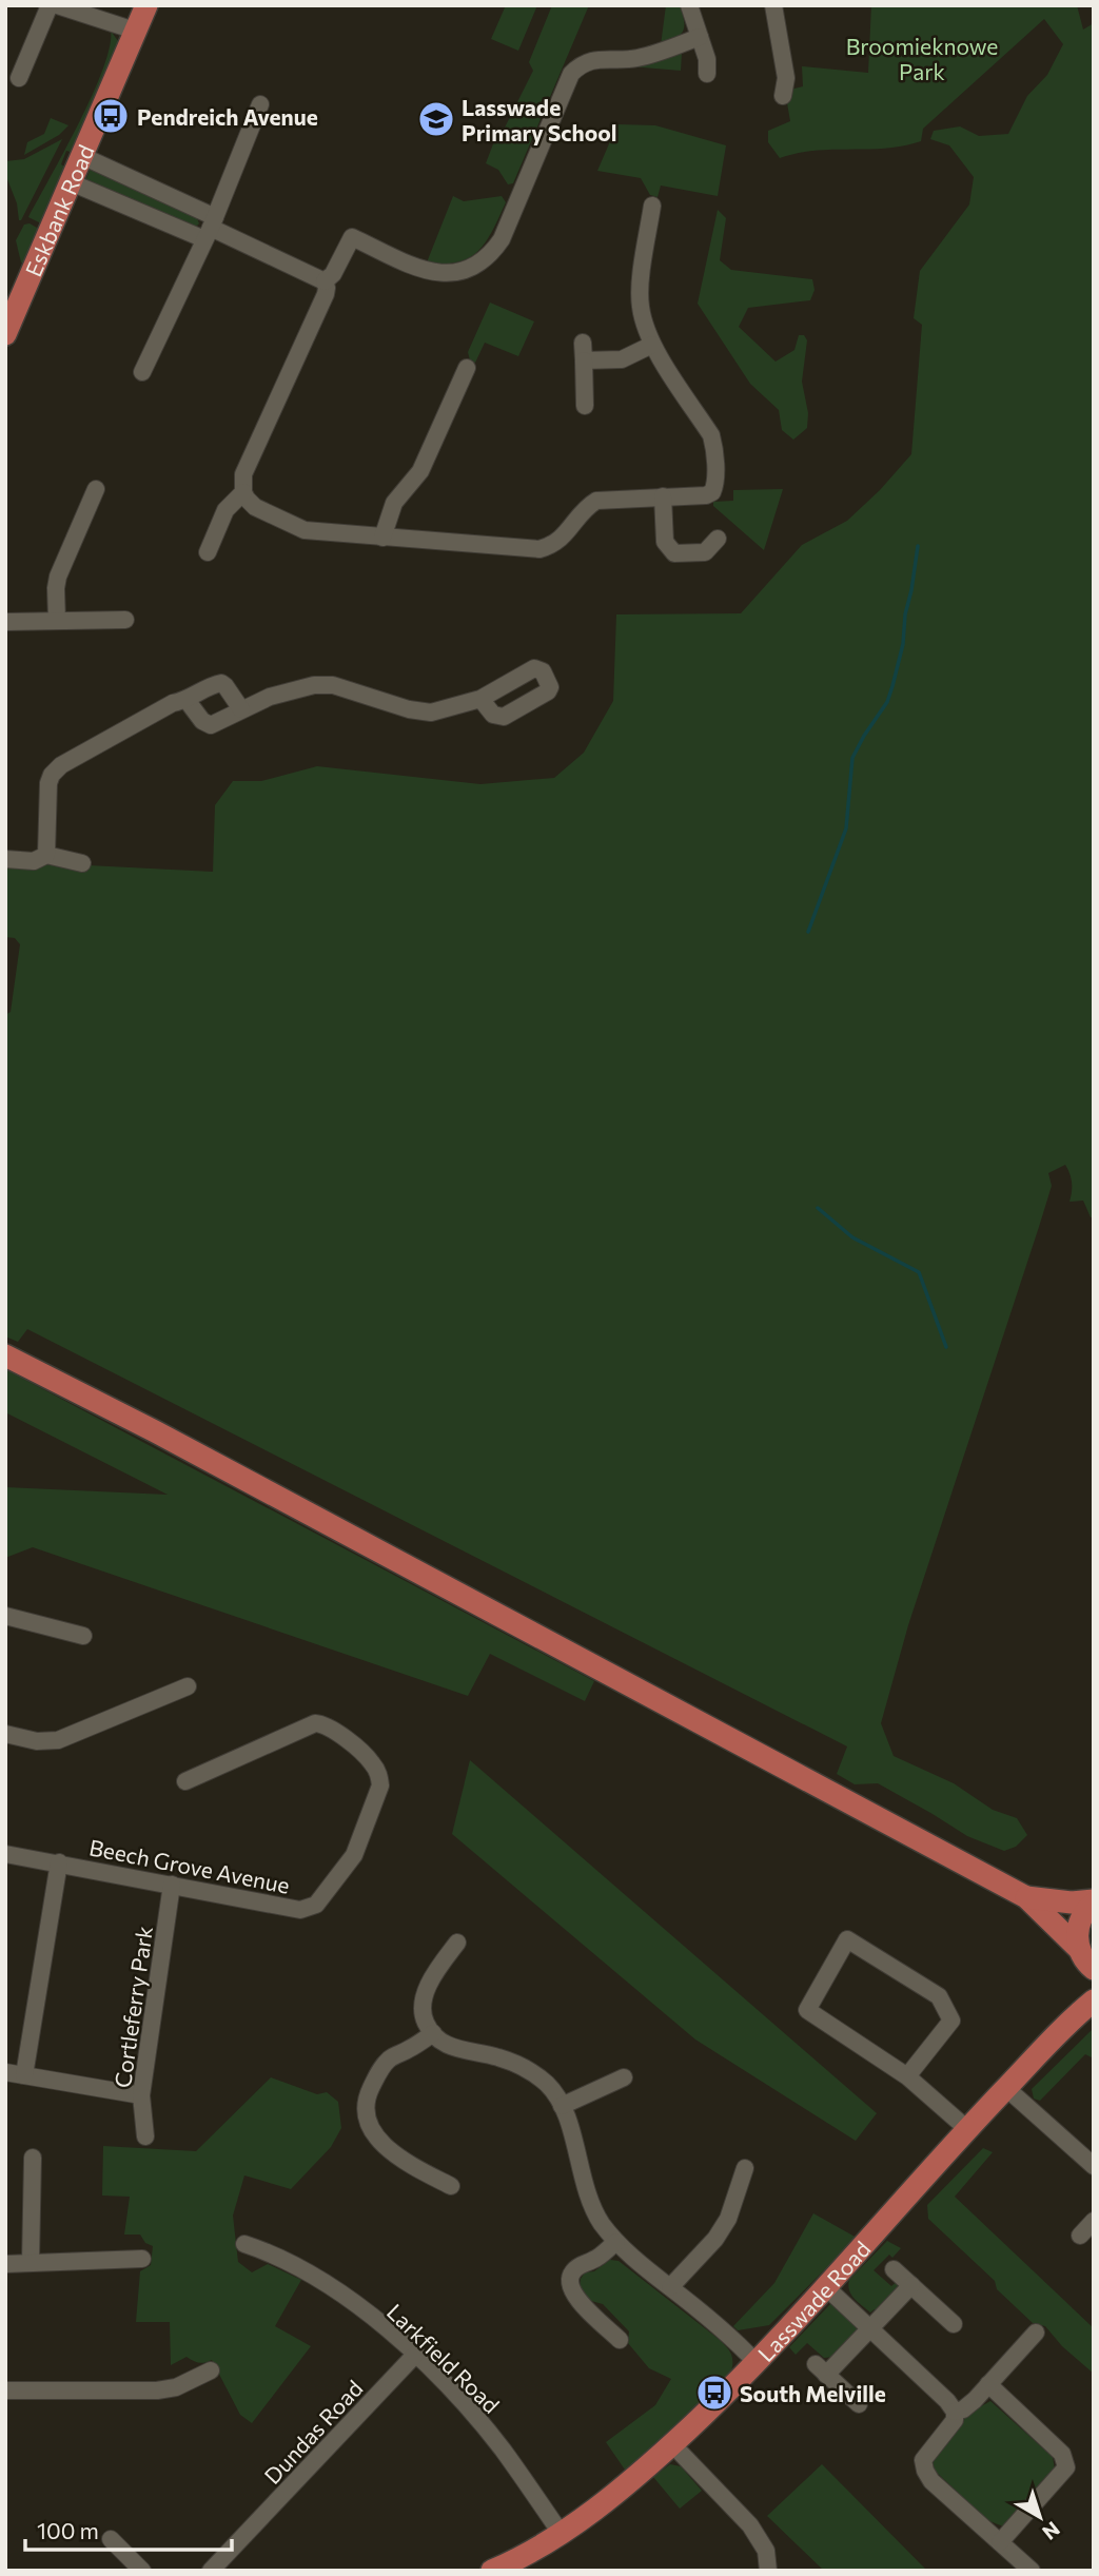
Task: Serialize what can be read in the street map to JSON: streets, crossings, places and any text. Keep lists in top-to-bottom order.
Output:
{
  "streets": {
    "main road": ["Eskbank Road", "Lasswade Road"],
    "street": [
      "Beech Grove Avenue",
      "Cortleferry Park",
      "Larkfield Road",
      "Dundas Road"
    ]
  },
  "crossings": [
    ["Beech Grove Avenue", "Cortleferry Park"],
    ["Lasswade Road", "Larkfield Road"],
    ["Larkfield Road", "Dundas Road"]
  ],
  "parks": ["Broomieknowe Park"],
  "places": {
    "bus stop": ["Pendreich Avenue", "South Melville"],
    "school or university": ["Lasswade Primary School"]
  },
  "scale_bar": "100 m",
  "north": "bottom right"
}
